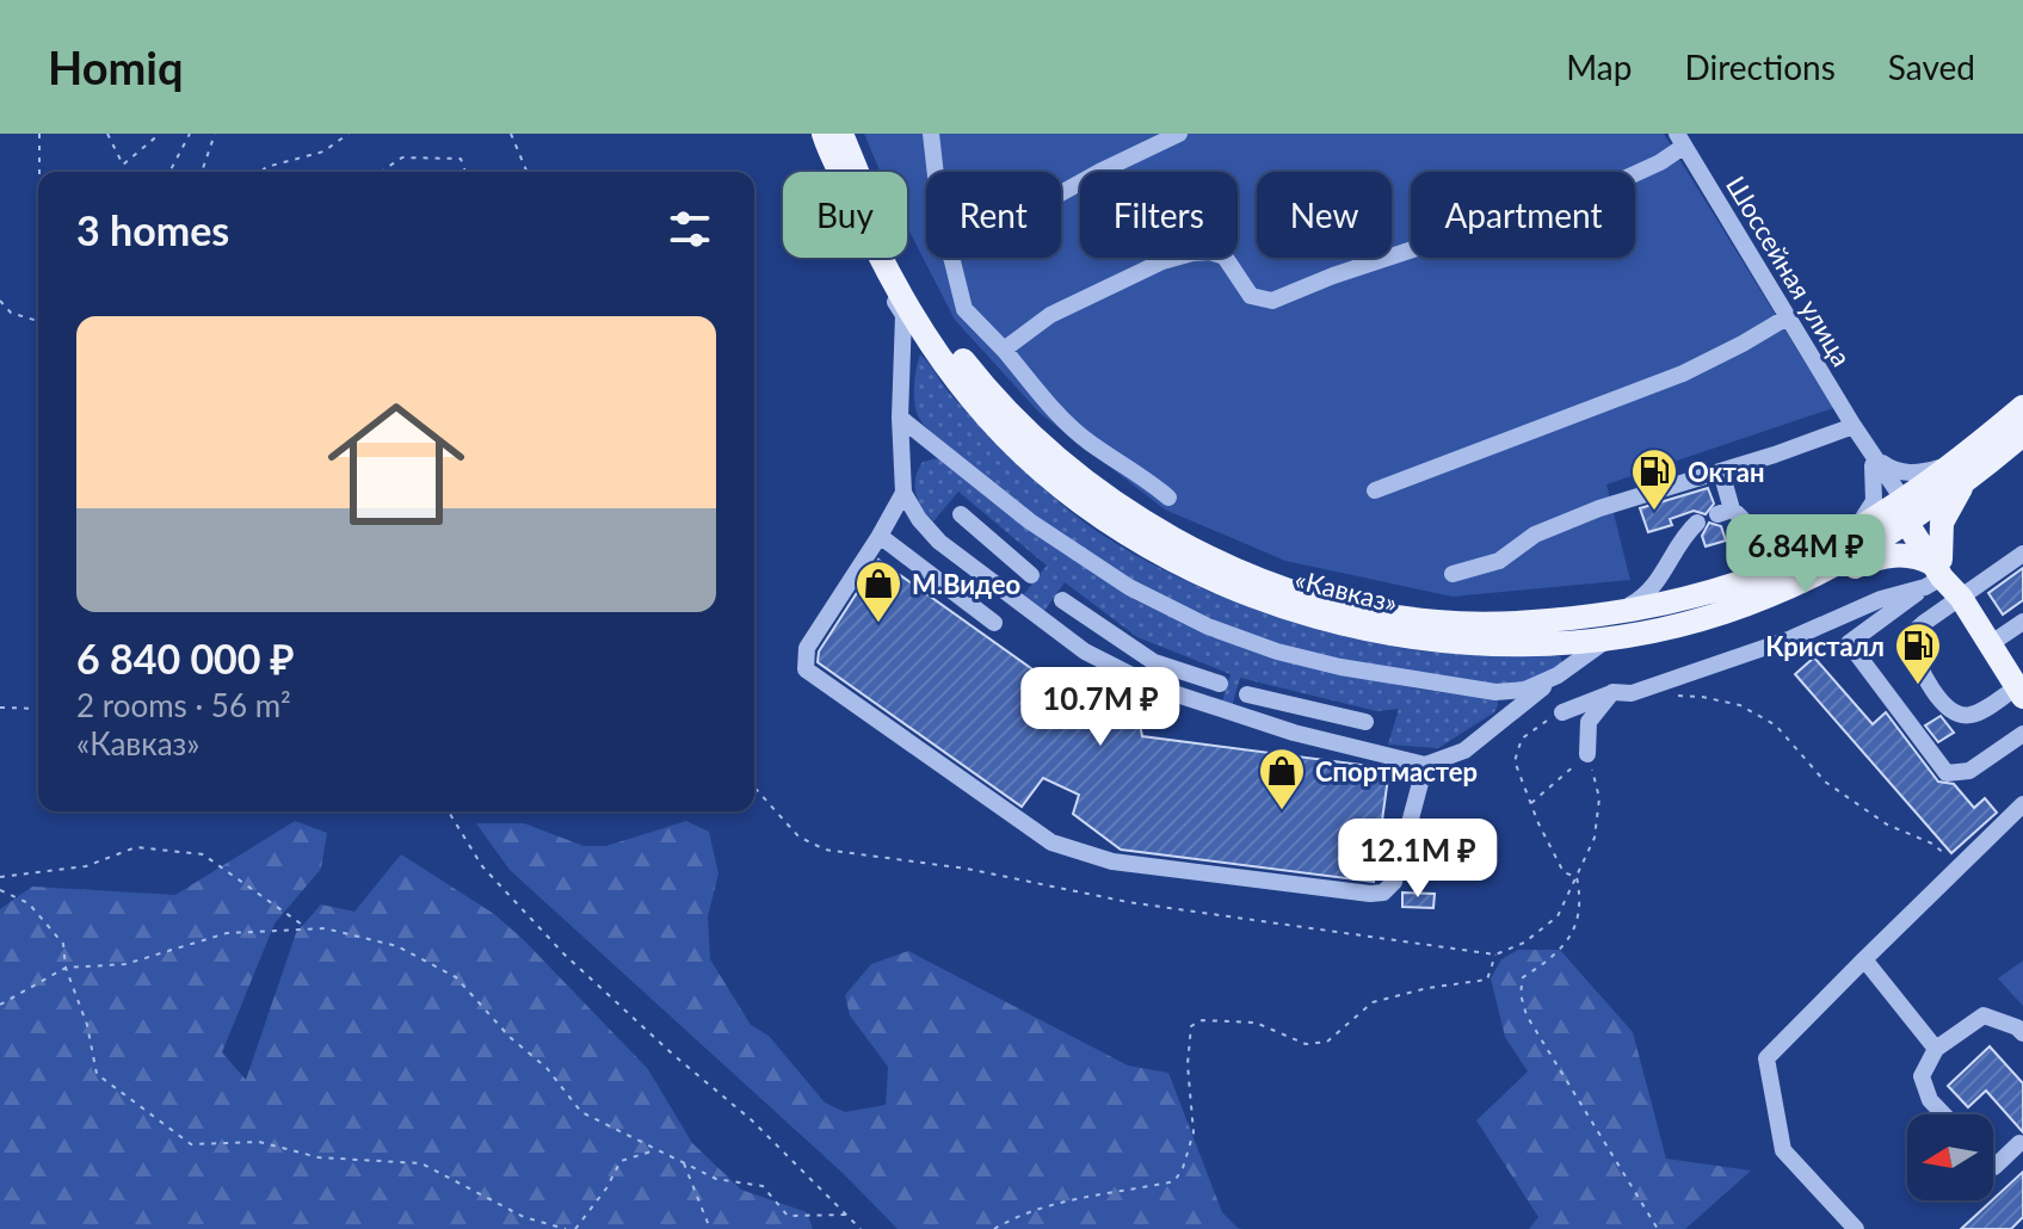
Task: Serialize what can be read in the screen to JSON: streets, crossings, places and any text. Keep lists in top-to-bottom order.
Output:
{
  "streets": {
    "main road": ["«Кавказ»"],
    "street": ["Шоссейная улица"]
  },
  "crossings": [
    ["Шоссейная улица", "«Кавказ»"]
  ],
  "places": {
    "fuel station": ["Октан", "Кристалл"],
    "shop": ["М.Видео", "Спортмастер"]
  },
  "north": "left",
  "page": {
    "header": "Homiq",
    "nav": ["Map", "Directions", "Saved"],
    "chip": [
      "Buy",
      "Rent",
      "Filters",
      "New",
      "Apartment"
    ],
    "heading": "3 homes",
    "list": [
      {
        "name": "6 840 000 ₽",
        "note": "2 rooms · 56 m² · «Кавказ»"
      }
    ],
    "price": ["6.84M ₽", "10.7M ₽", "12.1M ₽"]
  }
}
